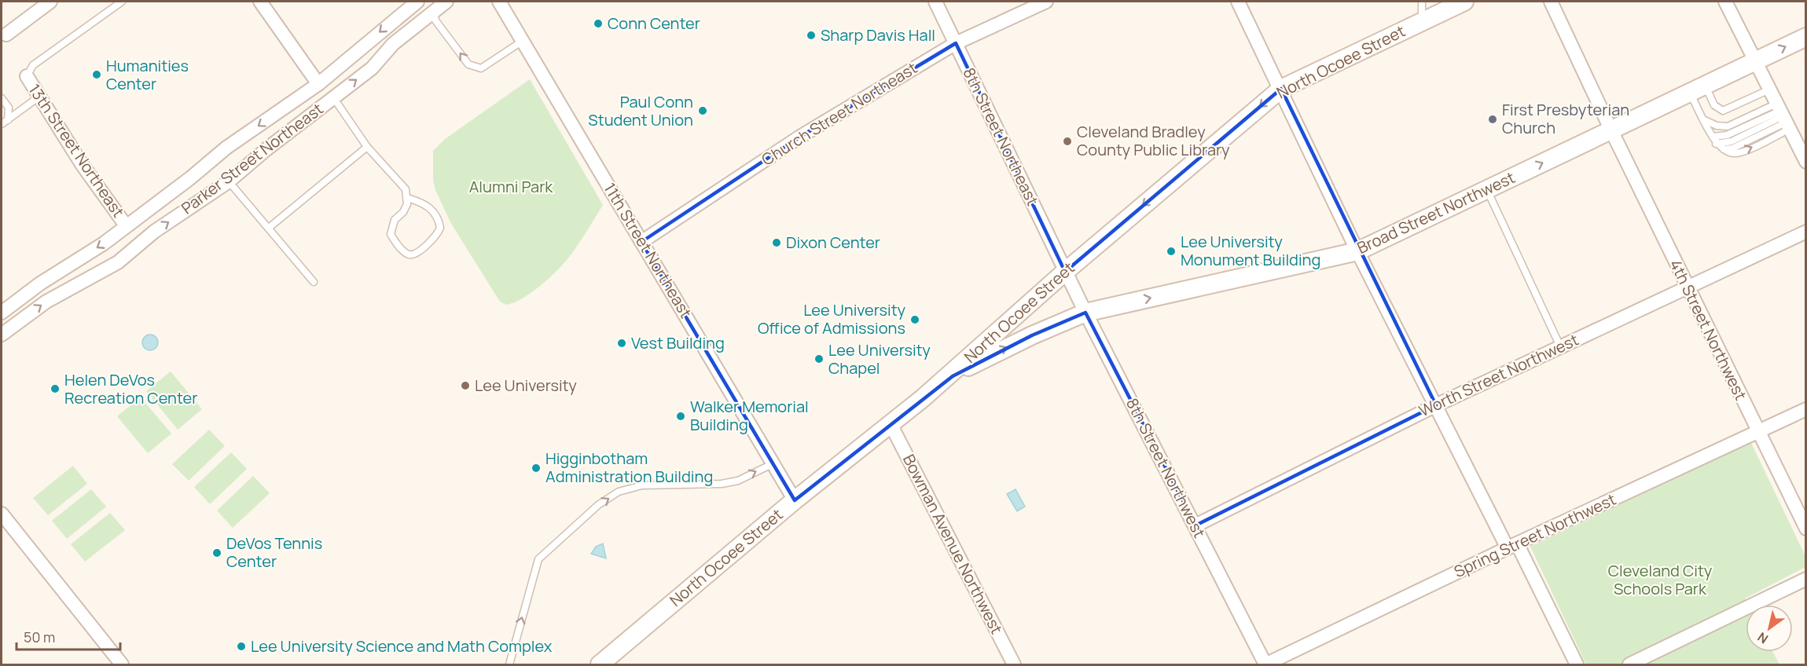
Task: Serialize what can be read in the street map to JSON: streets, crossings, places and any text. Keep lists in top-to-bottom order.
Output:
{
  "streets": {
    "main road": ["North Ocoee Street", "Broad Street Northwest"],
    "street": [
      "Church Street Northeast",
      "8th Street Northeast",
      "13th Street Northeast",
      "Parker Street Northeast",
      "11th Street Northeast",
      "4th Street Northwest",
      "Worth Street Northwest",
      "8th Street Northwest",
      "Spring Street Northwest",
      "Bowman Avenue Northwest"
    ]
  },
  "crossings": [
    ["North Ocoee Street", "8th Street Northeast"],
    ["North Ocoee Street", "Broad Street Northwest"],
    ["North Ocoee Street", "11th Street Northeast"],
    ["North Ocoee Street", "8th Street Northwest"],
    ["North Ocoee Street", "Bowman Avenue Northwest"],
    ["Church Street Northeast", "8th Street Northeast"],
    ["Church Street Northeast", "11th Street Northeast"],
    ["8th Street Northeast", "8th Street Northwest"],
    ["13th Street Northeast", "Parker Street Northeast"],
    ["Broad Street Northwest", "4th Street Northwest"],
    ["Broad Street Northwest", "8th Street Northwest"],
    ["4th Street Northwest", "Worth Street Northwest"],
    ["4th Street Northwest", "Spring Street Northwest"],
    ["Worth Street Northwest", "8th Street Northwest"],
    ["8th Street Northwest", "Spring Street Northwest"]
  ],
  "one_way": ["Broad Street Northwest"],
  "parks": ["Alumni Park", "Cleveland City Schools Park"],
  "places": [
    "Conn Center",
    "Sharp Davis Hall",
    "Humanities Center",
    "Paul Conn Student Union",
    "First Presbyterian Church",
    "Cleveland Bradley County Public Library",
    "Dixon Center",
    "Lee University Monument Building",
    "Lee University Office of Admissions",
    "Vest Building",
    "Lee University Chapel",
    "Lee University",
    "Helen DeVos Recreation Center",
    "Walker Memorial Building",
    "Higginbotham Administration Building",
    "DeVos Tennis Center",
    "Lee University Science and Math Complex"
  ],
  "scale_bar": "50 m",
  "north": "bottom left"
}
